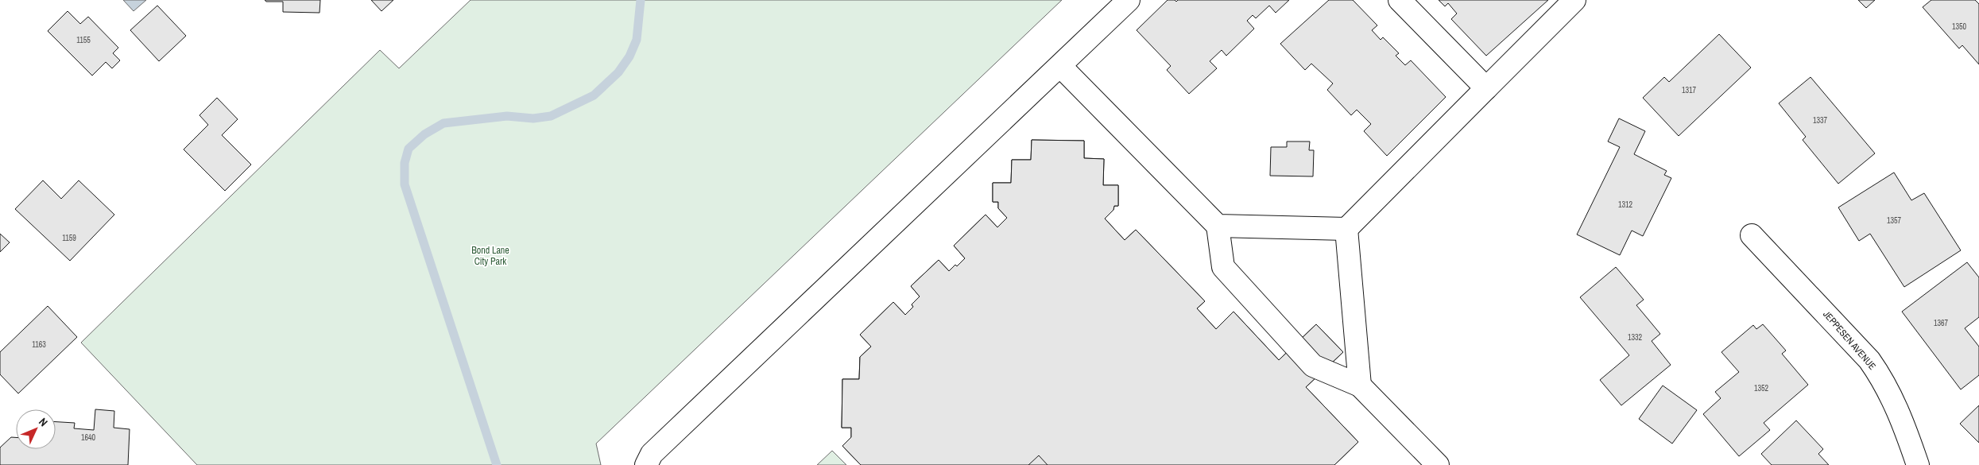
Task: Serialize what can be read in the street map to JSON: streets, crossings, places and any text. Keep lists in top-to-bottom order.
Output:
{
  "streets": {
    "street": ["JEPPESEN AVENUE"]
  },
  "parks": ["Bond Lane City Park"],
  "house_numbers": [
    "1350",
    "1155",
    "1317",
    "1337",
    "1312",
    "1357",
    "1159",
    "1367",
    "1332",
    "1163",
    "1352",
    "1640"
  ],
  "north": "top right"
}
